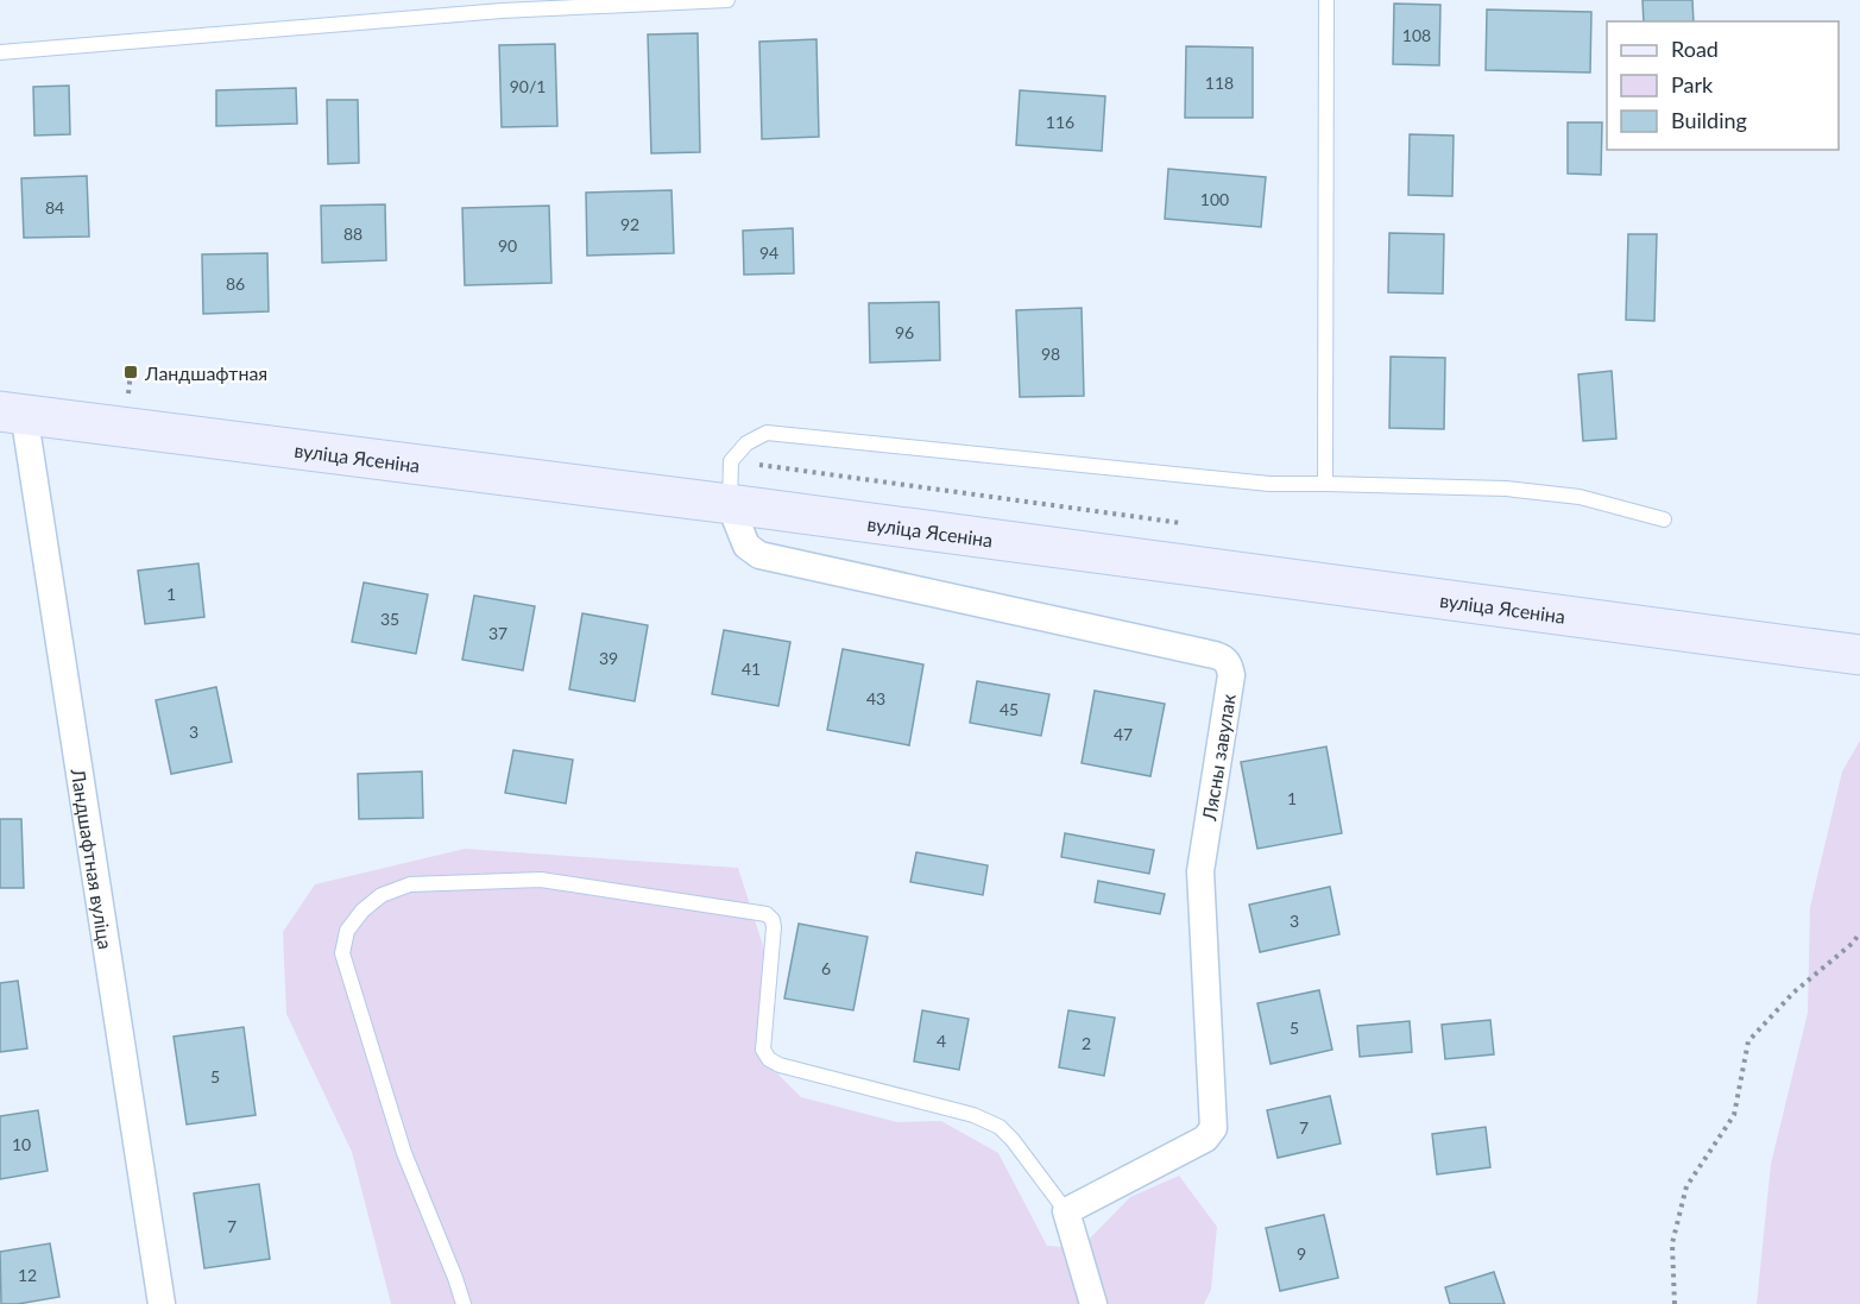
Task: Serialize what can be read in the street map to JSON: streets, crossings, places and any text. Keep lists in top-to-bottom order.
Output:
{
  "streets": {
    "street": ["вуліца Ясеніна", "Лясны завулак", "Ландшафтная вуліца"]
  },
  "crossings": [
    ["вуліца Ясеніна", "Лясны завулак"],
    ["вуліца Ясеніна", "Ландшафтная вуліца"]
  ],
  "places": {
    "transit": ["Ландшафтная"]
  },
  "house_numbers": [
    "108",
    "118",
    "90/1",
    "116",
    "100",
    "84",
    "92",
    "88",
    "90",
    "94",
    "86",
    "96",
    "98",
    "1",
    "35",
    "37",
    "39",
    "41",
    "43",
    "45",
    "3",
    "47",
    "1",
    "3",
    "6",
    "5",
    "4",
    "2",
    "5",
    "7",
    "10",
    "7",
    "9",
    "12"
  ],
  "legend": ["Road", "Park", "Building"]
}
